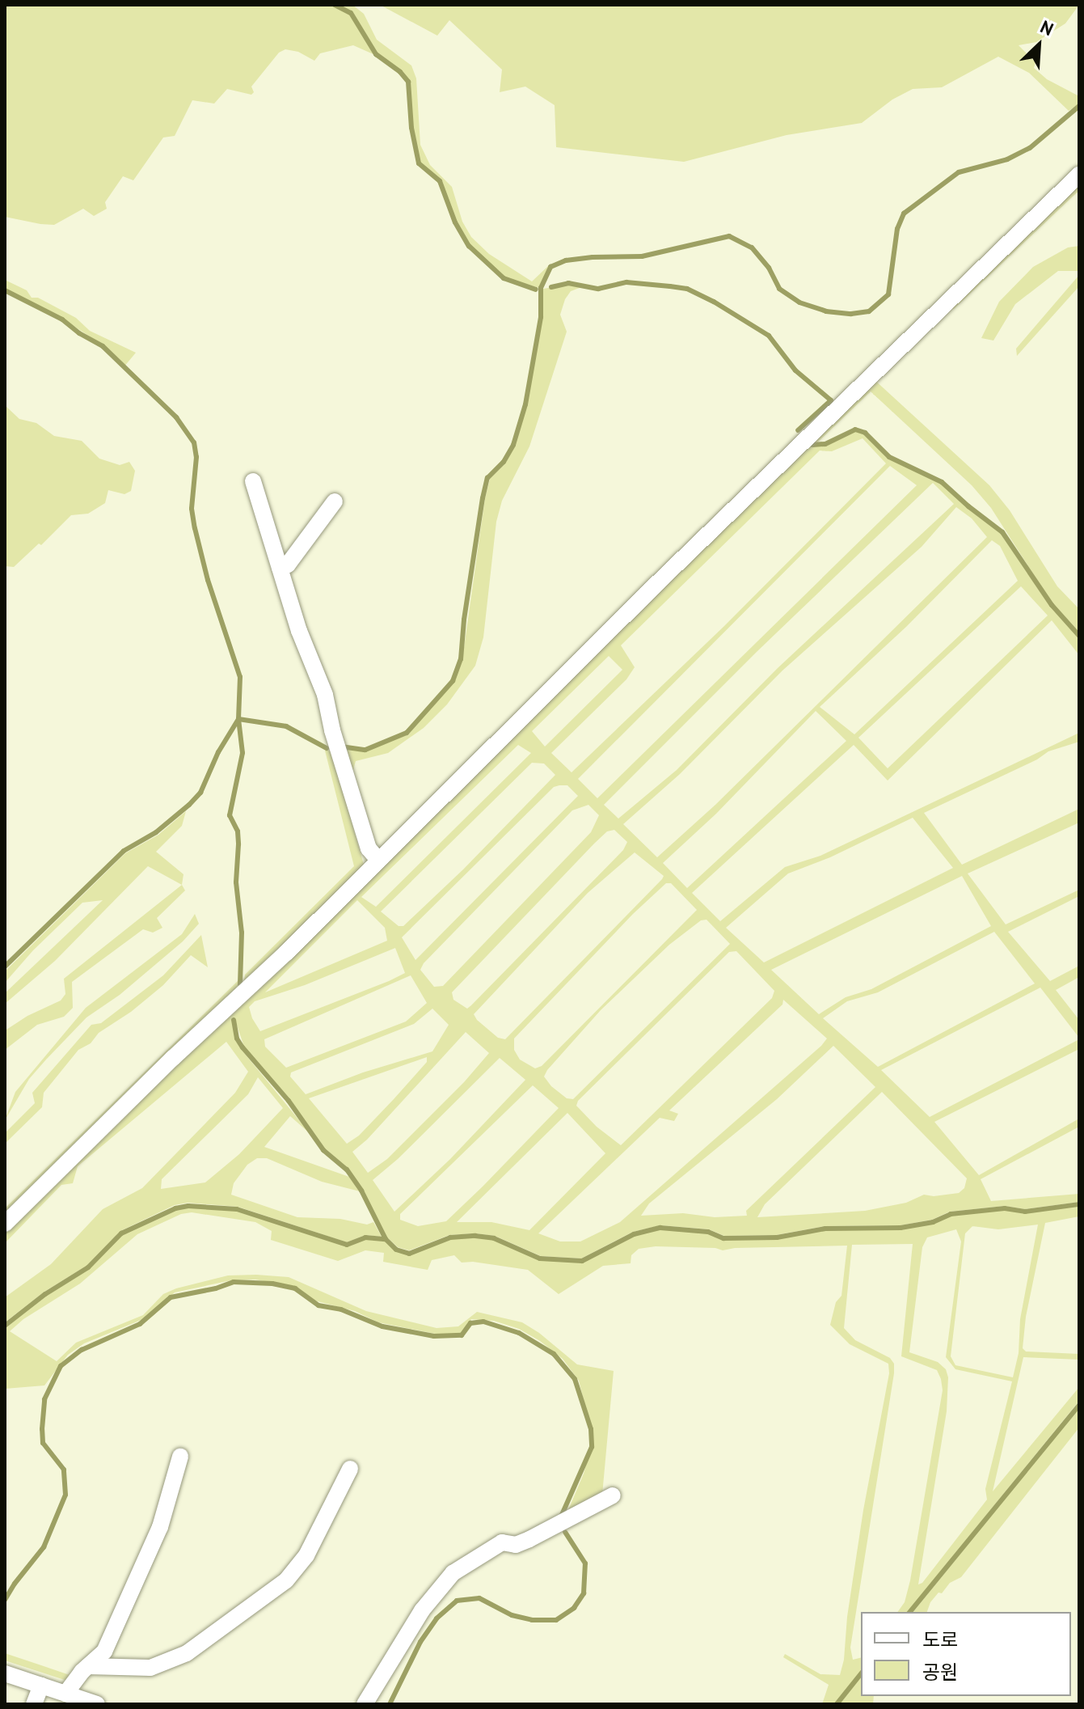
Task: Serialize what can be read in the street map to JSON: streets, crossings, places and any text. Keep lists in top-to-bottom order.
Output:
{
  "legend": ["도로", "공원"],
  "north": "top right"
}
